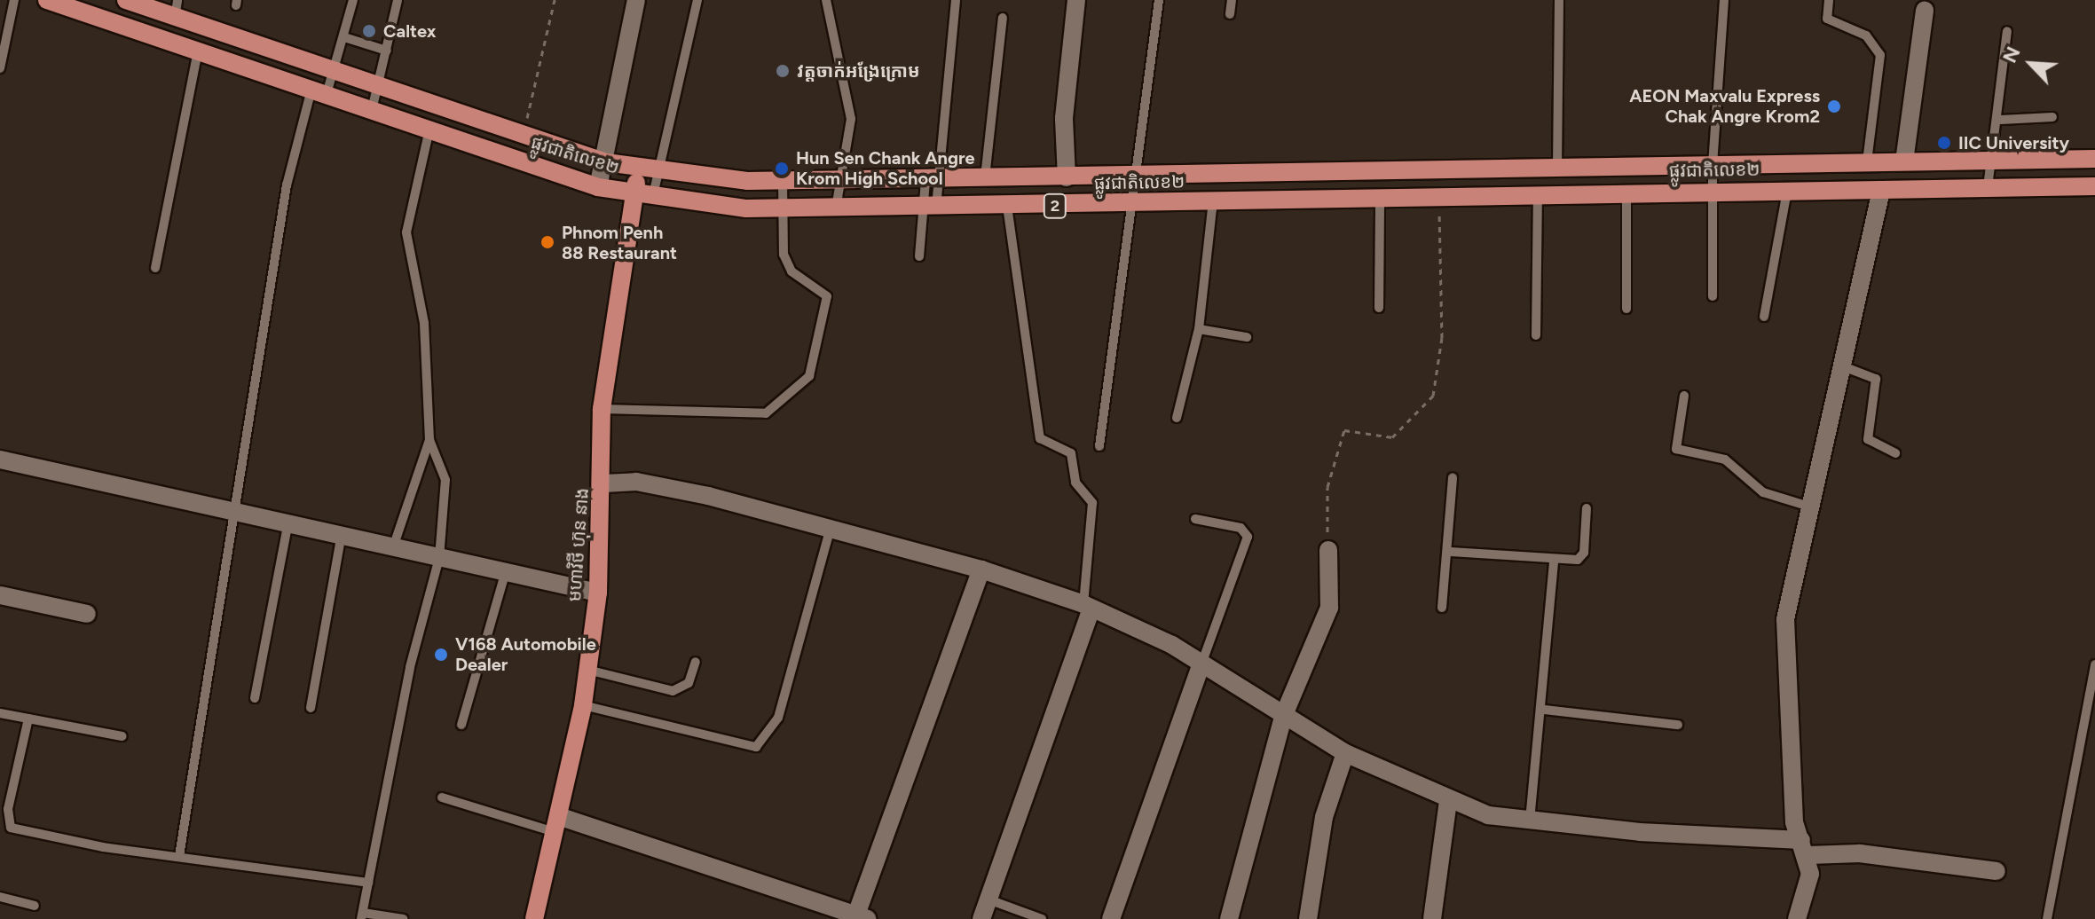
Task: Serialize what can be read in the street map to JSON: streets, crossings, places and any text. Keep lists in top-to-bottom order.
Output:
{
  "streets": {
    "main road": ["ផ្លូវជាតិលេខ២", "2", "មហាវិថី ហ៊ុន នាង"]
  },
  "crossings": [
    ["ផ្លូវជាតិលេខ២", "មហាវិថី ហ៊ុន នាង"]
  ],
  "places": [
    "Caltex",
    "វត្តចាក់អង្រែក្រោម",
    "AEON Maxvalu Express Chak Angre Krom2",
    "IIC University",
    "Hun Sen Chank Angre Krom High School",
    "Phnom Penh 88 Restaurant",
    "V168 Automobile Dealer"
  ],
  "north": "top left"
}
